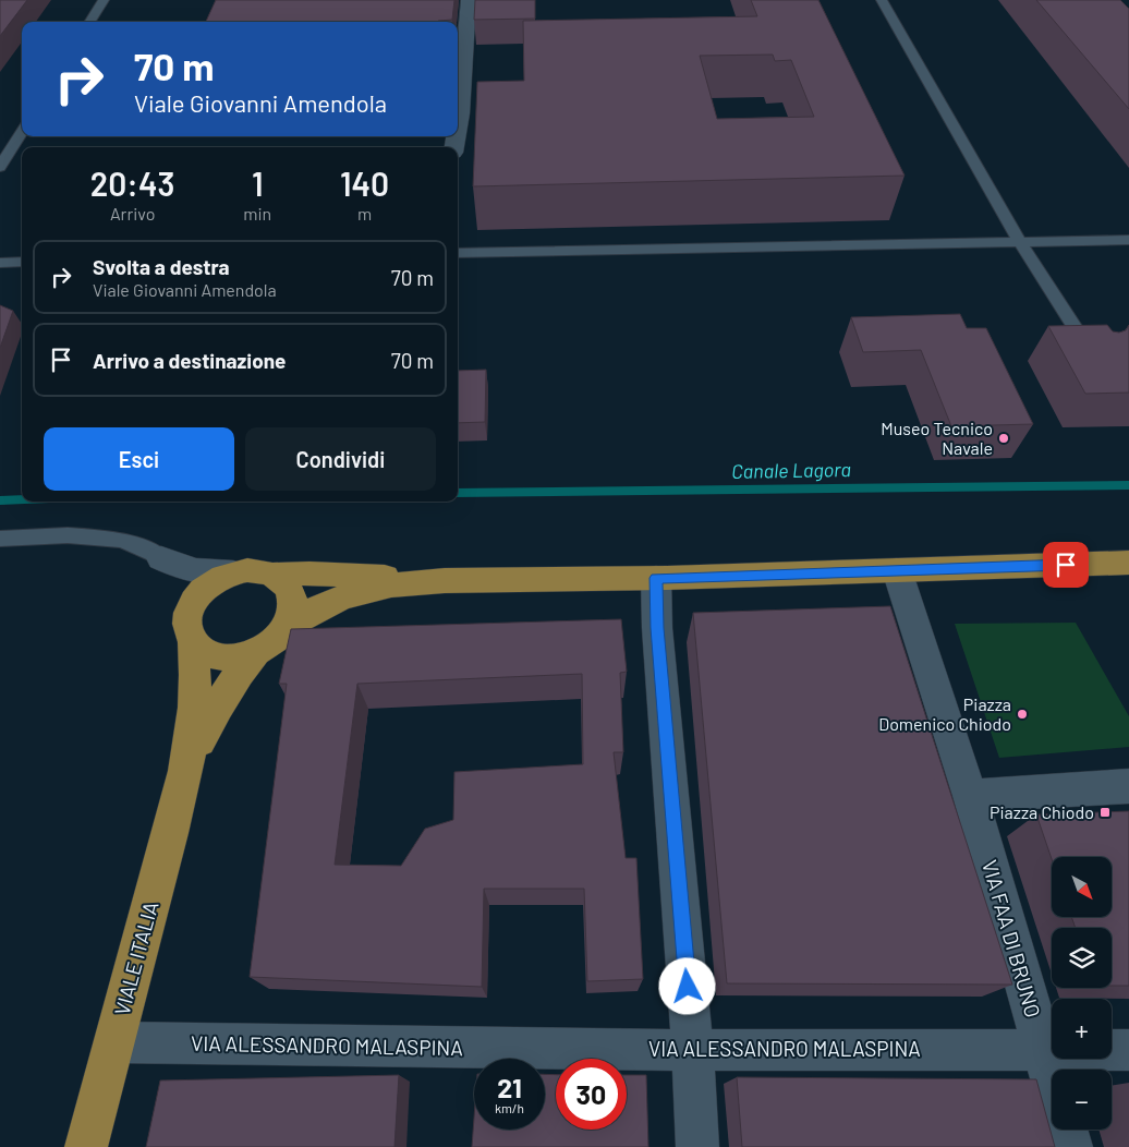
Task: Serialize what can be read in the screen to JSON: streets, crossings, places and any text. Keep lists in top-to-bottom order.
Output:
{
  "streets": {
    "main road": ["VIALE ITALIA"],
    "street": ["VIA FAA DI BRUNO", "VIA ALESSANDRO MALASPINA"]
  },
  "crossings": [
    ["VIA FAA DI BRUNO", "VIA ALESSANDRO MALASPINA"],
    ["VIALE ITALIA", "VIA ALESSANDRO MALASPINA"]
  ],
  "water": ["Canale Lagora"],
  "places": {
    "other": ["Museo Tecnico Navale", "Piazza Domenico Chiodo"],
    "transit": ["Piazza Chiodo"]
  },
  "north": "bottom right",
  "page": {
    "turn": ["70 m", "Viale Giovanni Amendola"],
    "eta": [
      "20:43",
      "Arrivo",
      "1",
      "min",
      "140",
      "m"
    ],
    "list": [
      {
        "name": "Svolta a destra",
        "note": "Viale Giovanni Amendola",
        "value": "70 m"
      },
      {
        "name": "Arrivo a destinazione",
        "value": "70 m"
      }
    ],
    "buttons": ["Esci", "Condividi"],
    "map_buttons": ["+", "−"],
    "speed": "21 km/h",
    "limit": "30"
  }
}
